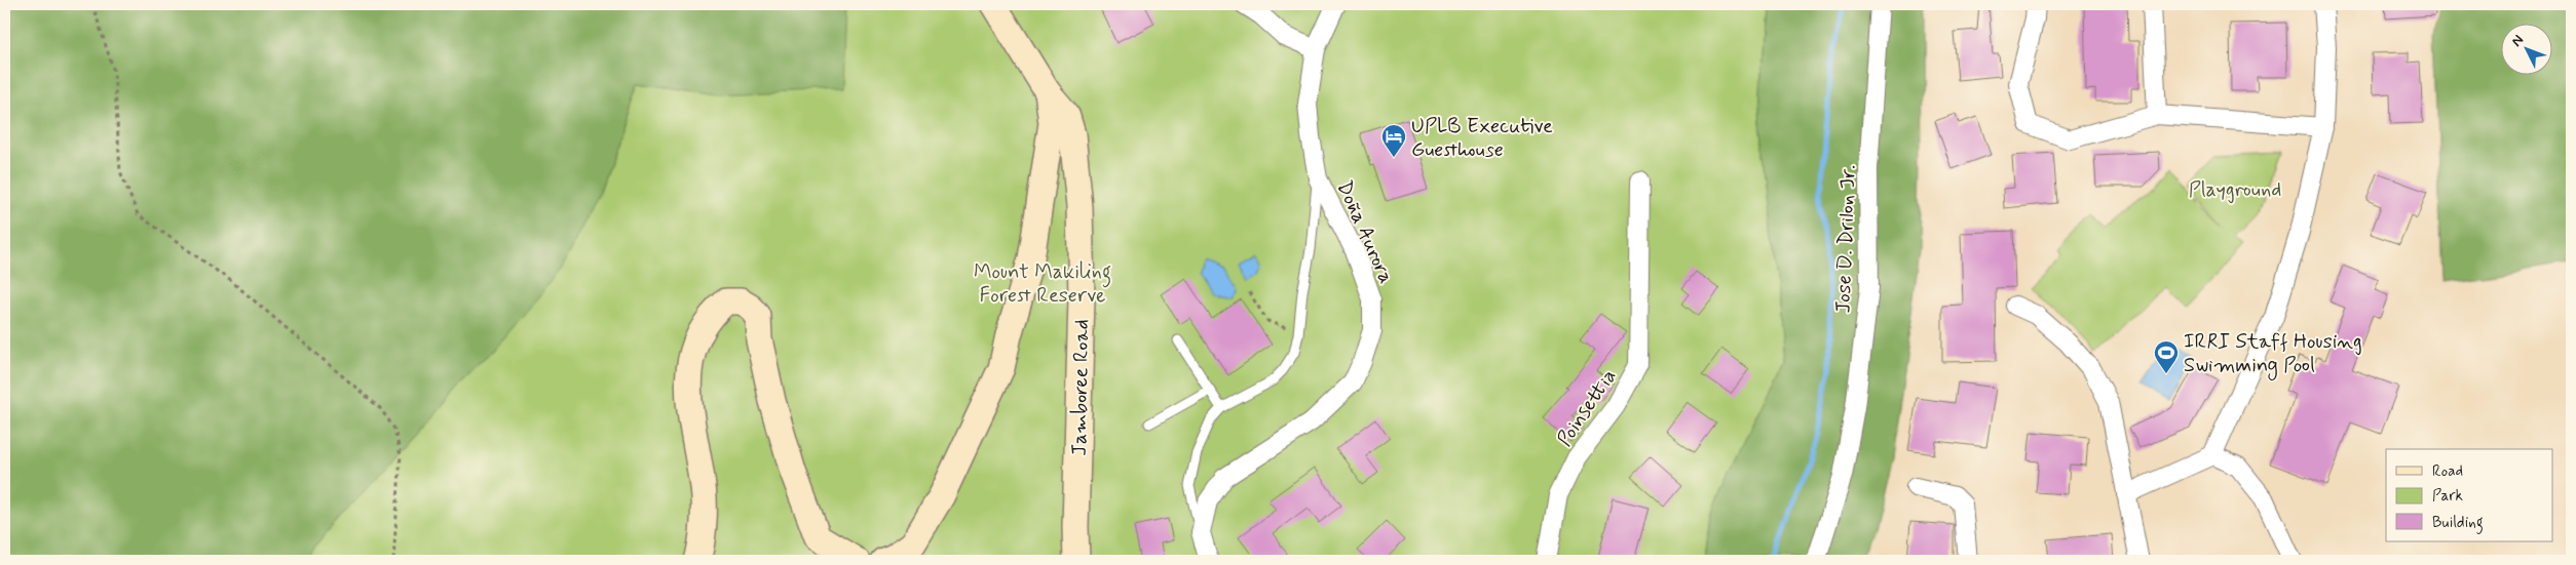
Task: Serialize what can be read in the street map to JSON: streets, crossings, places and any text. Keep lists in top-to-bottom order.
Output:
{
  "streets": {
    "street": [
      "Doña Aurora",
      "Jose D. Drilon Jr.",
      "Jamboree Road",
      "Poinsettia"
    ]
  },
  "parks": ["Playground", "Mount Makiling Forest Reserve"],
  "places": {
    "hotel": ["UPLB Executive Guesthouse"],
    "sports": ["IRRI Staff Housing Swimming Pool"]
  },
  "legend": ["Road", "Park", "Building"],
  "north": "top left"
}
